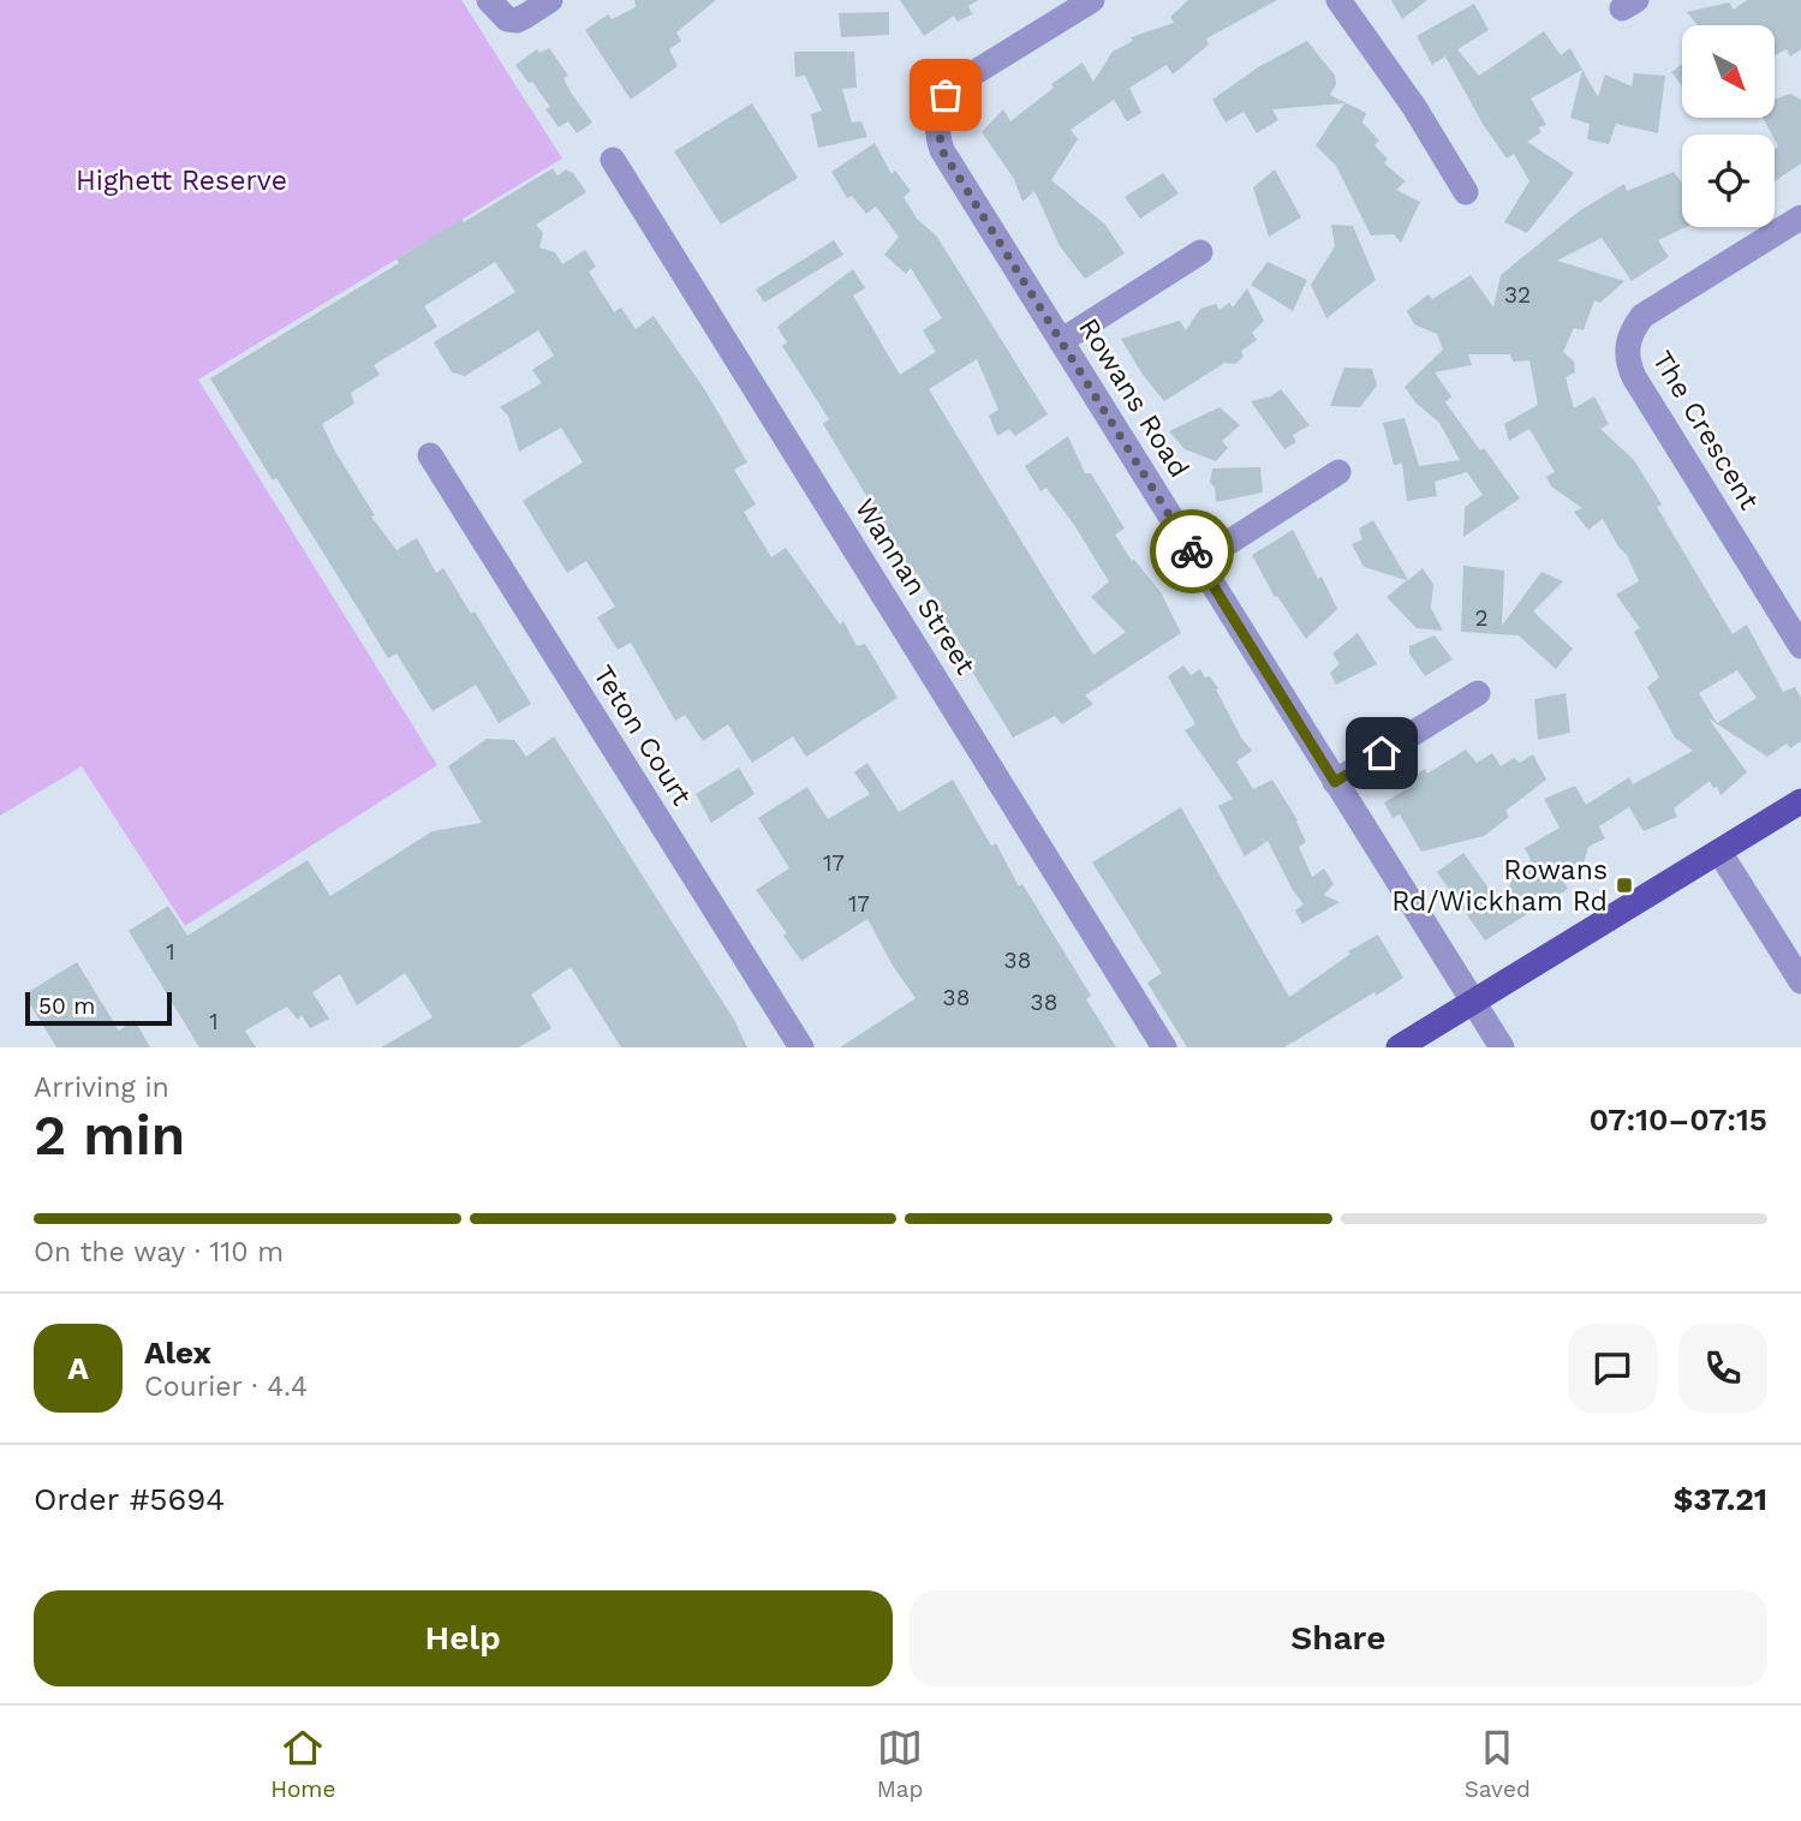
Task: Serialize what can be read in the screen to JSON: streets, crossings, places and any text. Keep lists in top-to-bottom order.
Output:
{
  "streets": {
    "street": [
      "Rowans Road",
      "The Crescent",
      "Wannan Street",
      "Teton Court"
    ]
  },
  "parks": ["Highett Reserve"],
  "places": {
    "transit": ["Rowans Rd/Wickham Rd"]
  },
  "house_numbers": [
    "32",
    "2",
    "17",
    "17",
    "1",
    "38",
    "38",
    "38",
    "1"
  ],
  "scale_bar": "50 m",
  "north": "bottom right",
  "page": {
    "scale": "50 m",
    "heading": ["2 min", "Arriving in", "07:10–07:15"],
    "panel": [
      "Alex",
      "Courier · 4.4",
      "Order #5694",
      "$37.21"
    ],
    "bar": "On the way · 110 m",
    "round": "A",
    "buttons": ["Help", "Share"],
    "tabs": ["Home", "Map", "Saved"]
  }
}
